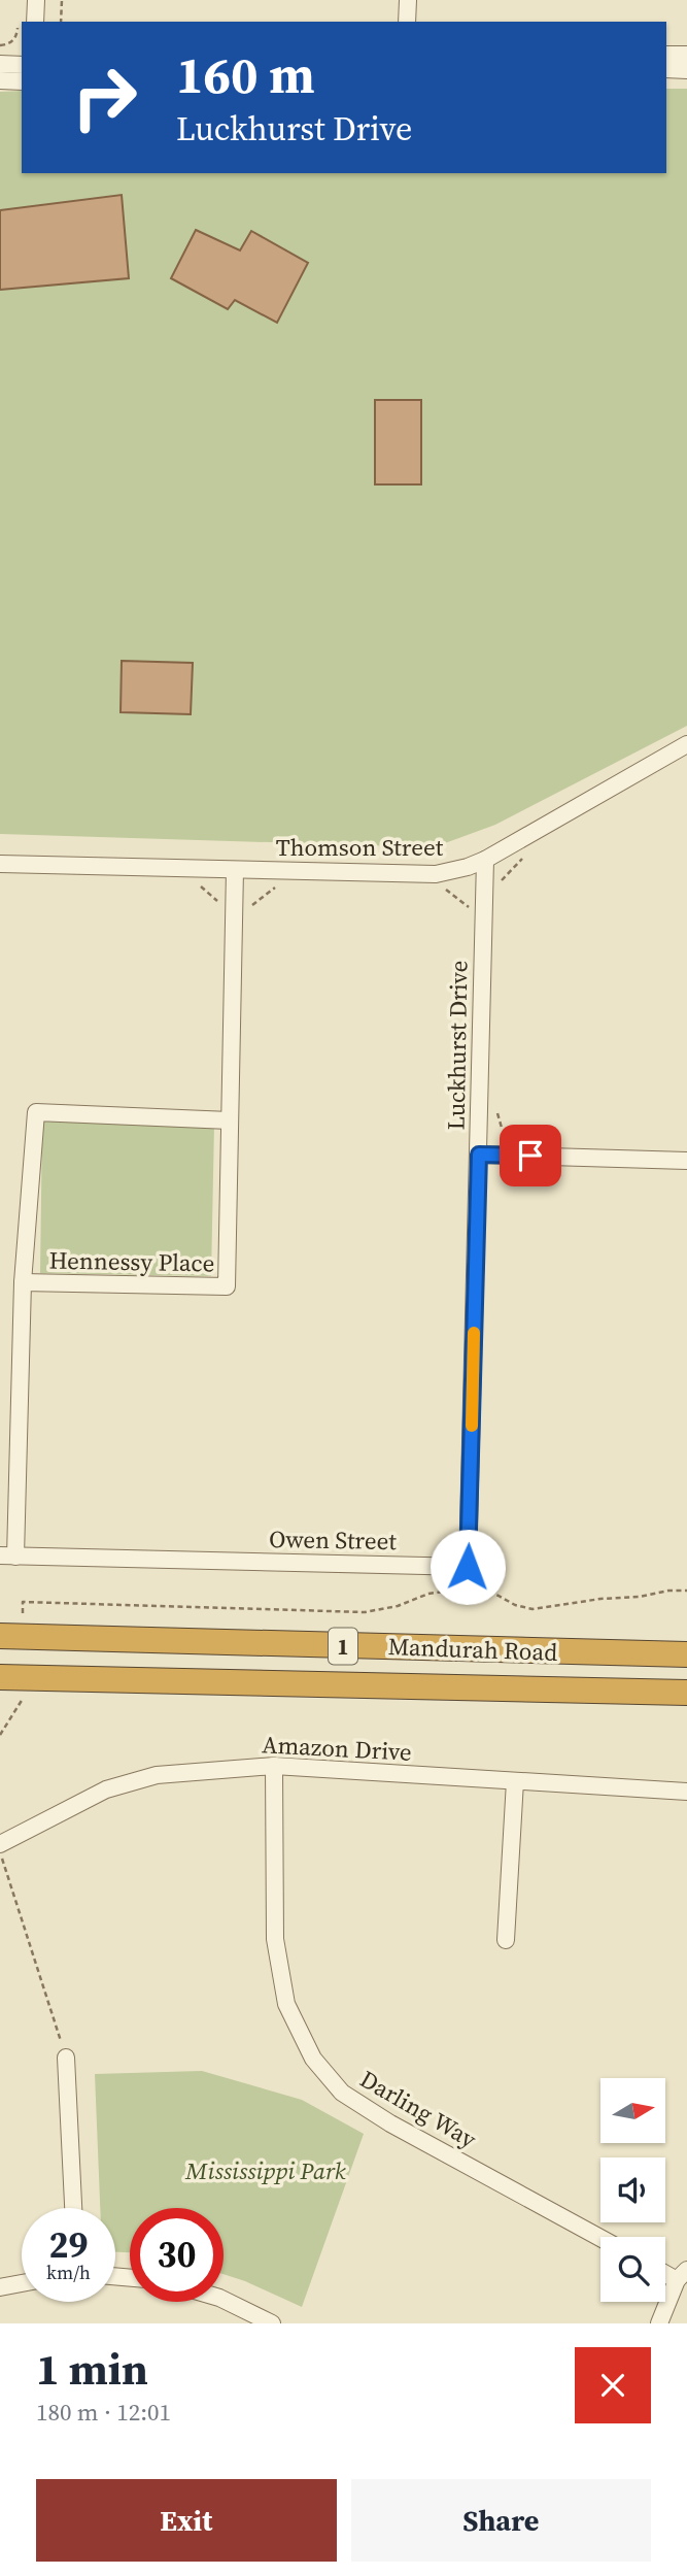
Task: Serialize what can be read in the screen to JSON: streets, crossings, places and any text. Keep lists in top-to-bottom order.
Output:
{
  "streets": {
    "highway": ["1", "Mandurah Road"],
    "street": [
      "Thomson Street",
      "Luckhurst Drive",
      "Hennessy Place",
      "Owen Street",
      "Amazon Drive",
      "Darling Way"
    ]
  },
  "crossings": [
    ["Thomson Street", "Luckhurst Drive"],
    ["Thomson Street", "Hennessy Place"],
    ["Luckhurst Drive", "Owen Street"],
    ["Hennessy Place", "Owen Street"],
    ["Amazon Drive", "Darling Way"]
  ],
  "parks": ["Mississippi Park"],
  "north": "right",
  "page": {
    "turn": ["160 m", "Luckhurst Drive"],
    "speed": "29 km/h",
    "limit": "30",
    "heading": ["1 min", "180 m · 12:01"],
    "buttons": ["Exit", "Share"]
  }
}
